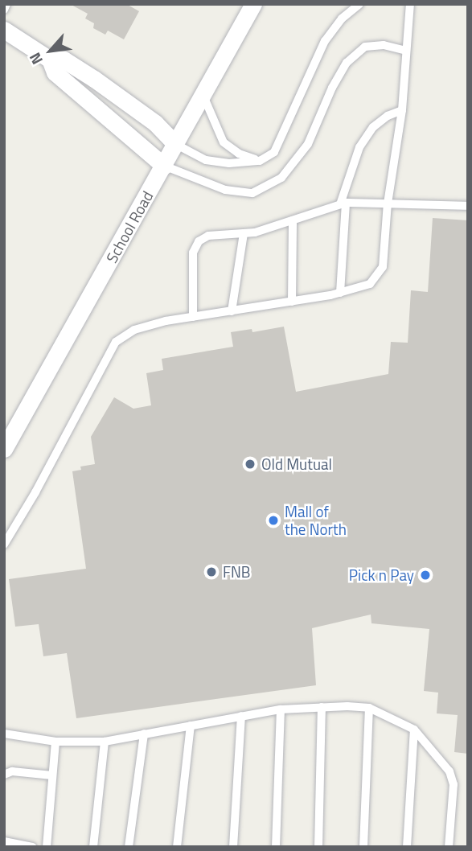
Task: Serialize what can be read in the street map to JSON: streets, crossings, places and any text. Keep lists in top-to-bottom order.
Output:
{
  "streets": {
    "street": ["School Road"]
  },
  "places": [
    "Old Mutual",
    "Mall of the North",
    "FNB",
    "Pick n Pay"
  ],
  "north": "bottom left"
}
